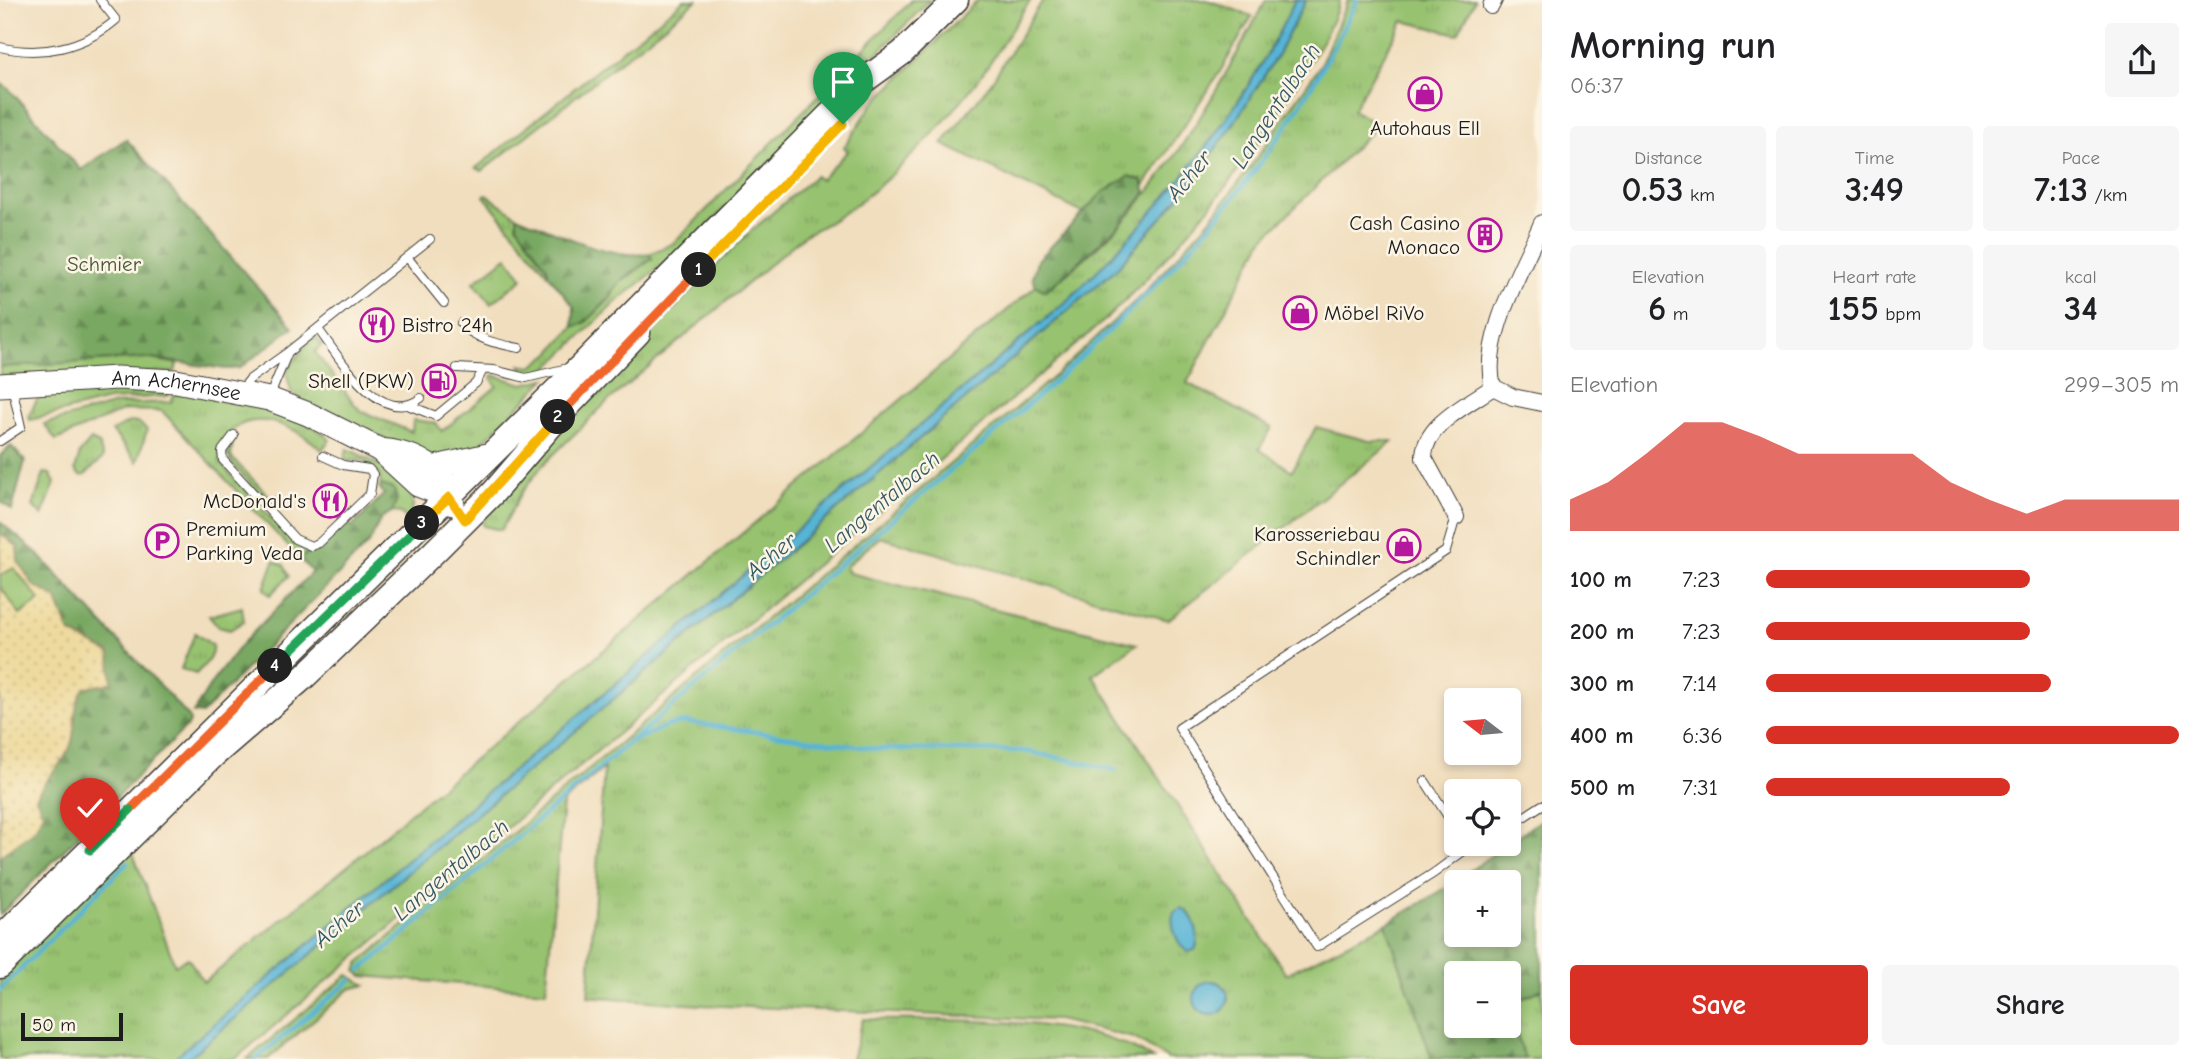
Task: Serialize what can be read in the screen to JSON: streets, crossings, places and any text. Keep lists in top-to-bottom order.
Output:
{
  "streets": {
    "street": ["Am Achernsee"]
  },
  "water": ["Langentalbach", "Acher"],
  "parks": ["Schmier"],
  "places": {
    "shop": ["Autohaus Ell", "Möbel RiVo", "Karosseriebau Schindler"],
    "building": ["Cash Casino Monaco"],
    "restaurant": ["Bistro 24h", "McDonald's"],
    "fuel station": ["Shell (PKW)"],
    "parking": ["Premium Parking Veda"]
  },
  "scale_bar": "50 m",
  "north": "left",
  "page": {
    "heading": ["Morning run", "06:37"],
    "stats": [
      ["Distance", "0.53 km"],
      ["Time", "3:49"],
      ["Pace", "7:13 /km"],
      ["Elevation", "6 m"],
      ["Heart rate", "155 bpm"],
      ["kcal", "34"]
    ],
    "pins": [
      "1",
      "2",
      "3",
      "4"
    ],
    "chart": ["Elevation", "299–305 m"],
    "list": [
      {
        "name": "100 m",
        "note": "7:23"
      },
      {
        "name": "200 m",
        "note": "7:23"
      },
      {
        "name": "300 m",
        "note": "7:14"
      },
      {
        "name": "400 m",
        "note": "6:36"
      },
      {
        "name": "500 m",
        "note": "7:31"
      }
    ],
    "map_buttons": ["+", "−"],
    "buttons": ["Save", "Share"],
    "scale": "50 m"
  }
}
